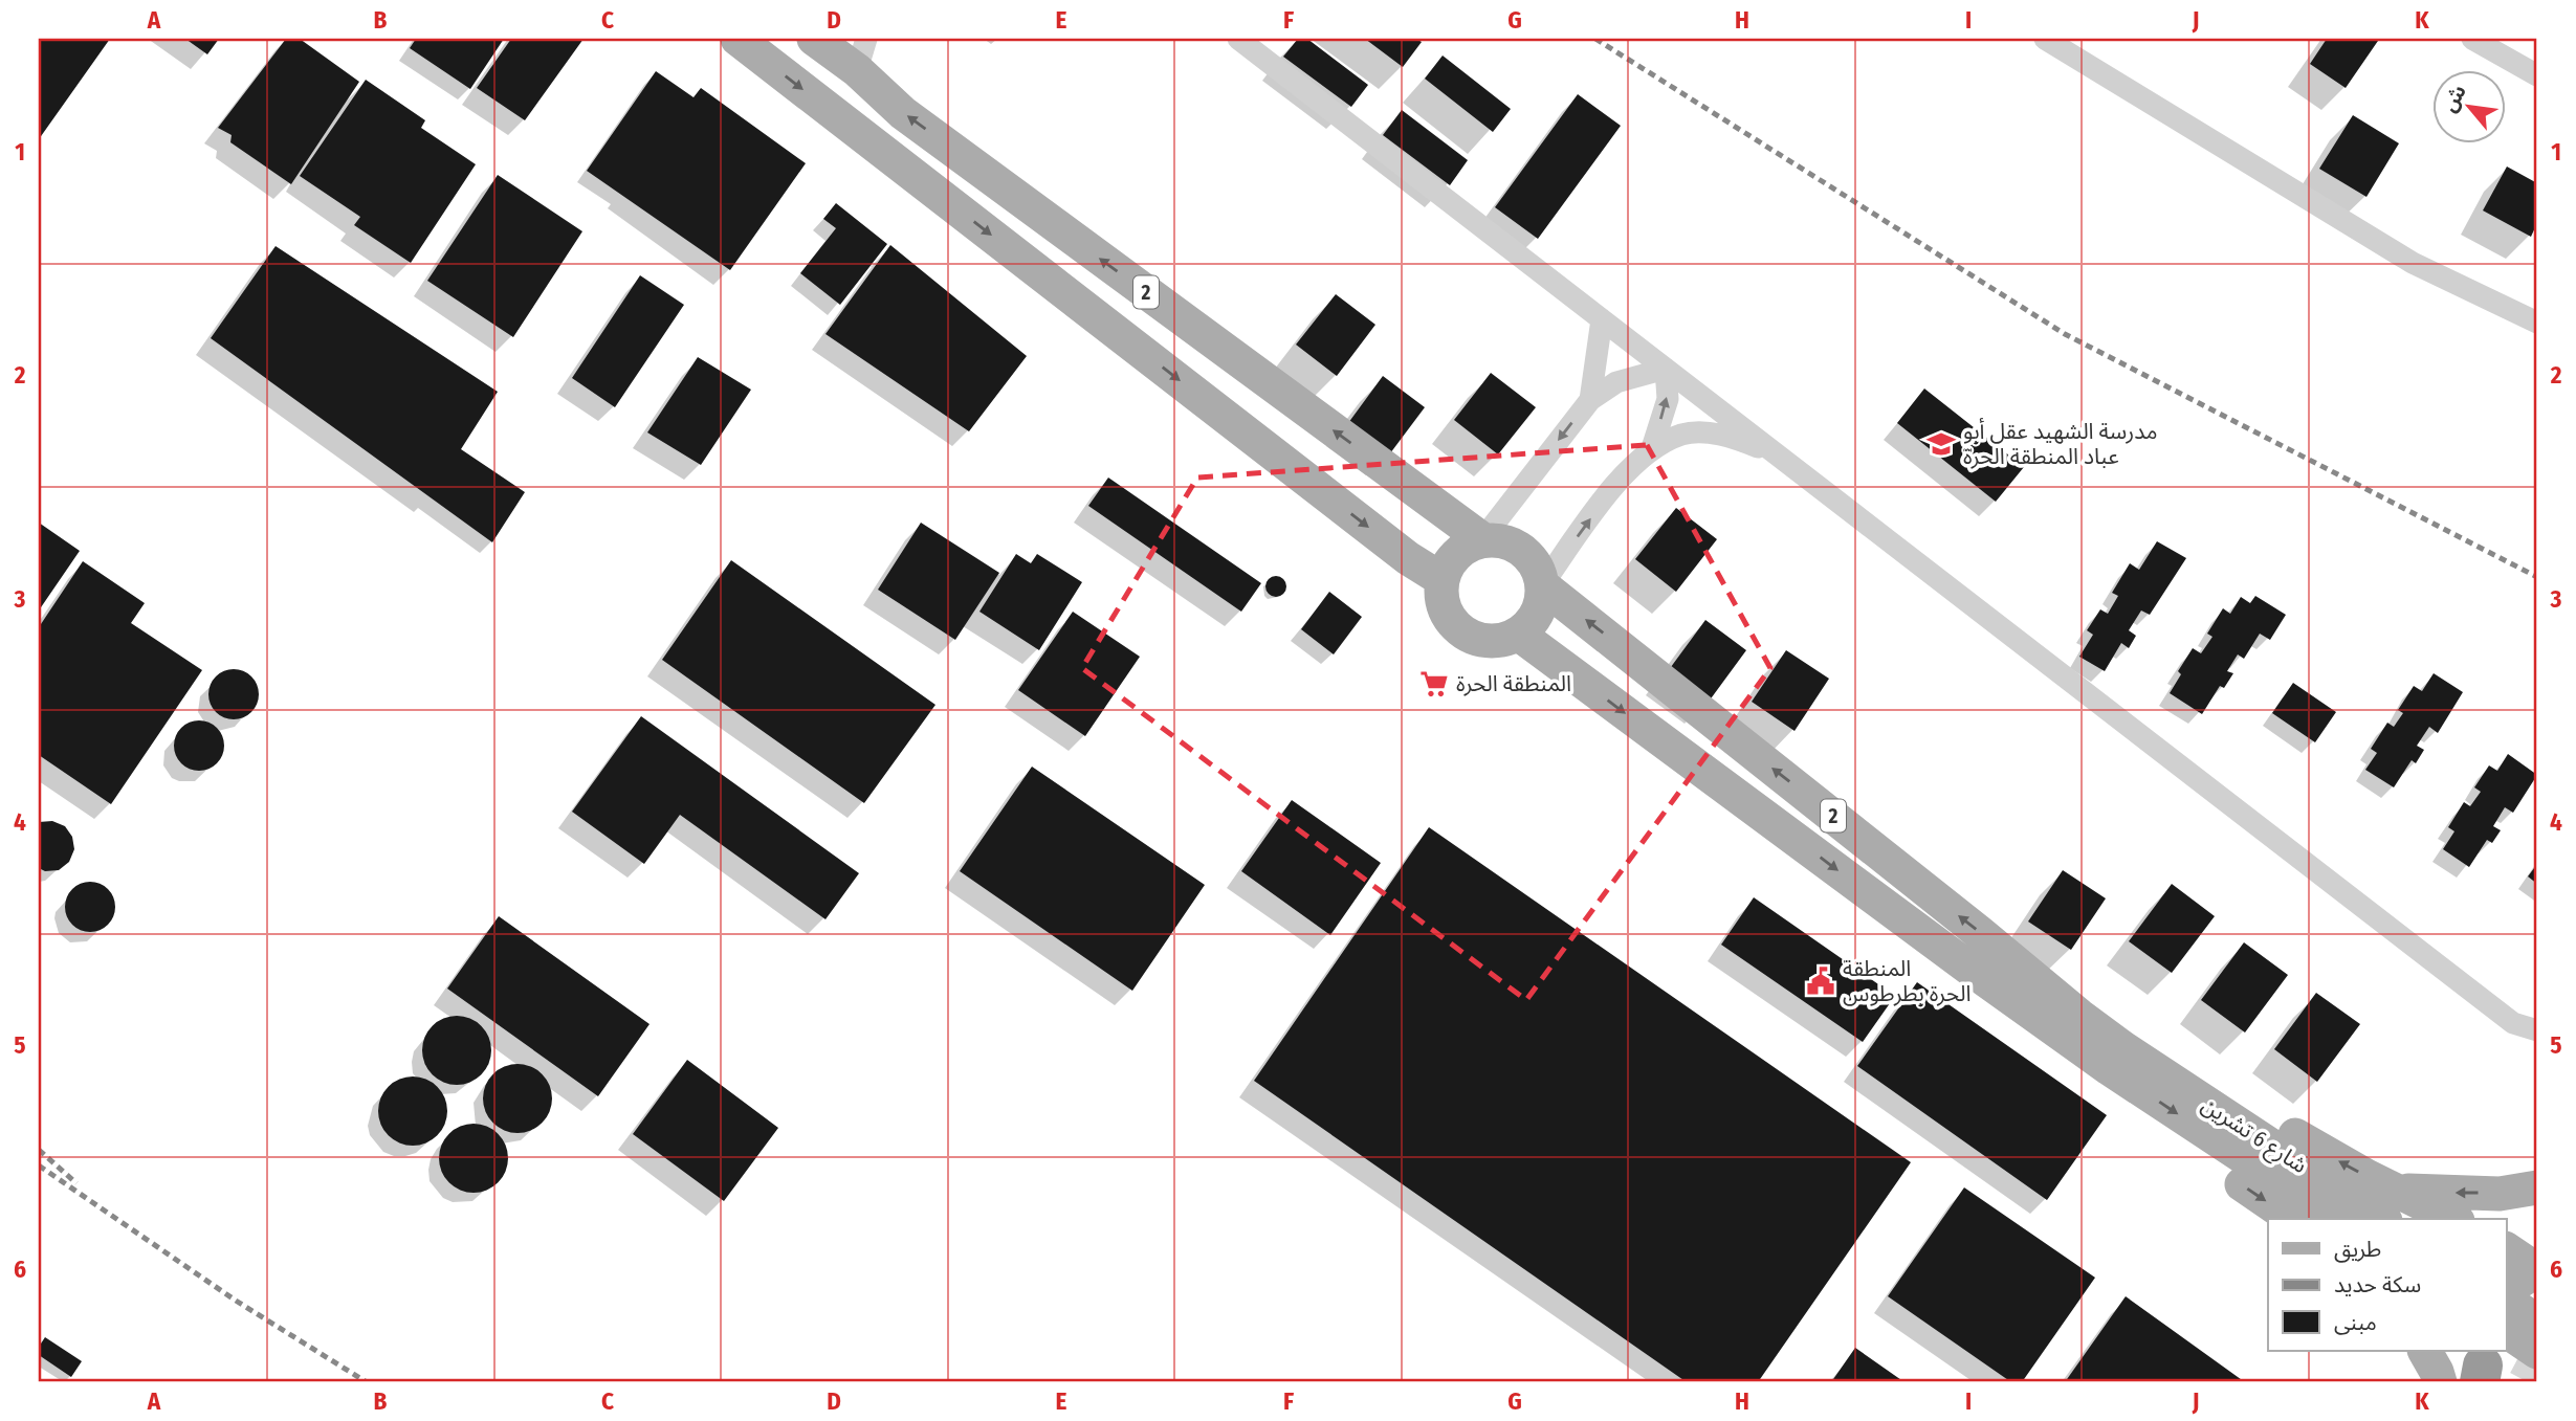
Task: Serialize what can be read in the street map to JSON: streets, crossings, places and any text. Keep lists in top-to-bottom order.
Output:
{
  "streets": {
    "main road": ["2", "شارع 6 تشرين"]
  },
  "places": {
    "school or university": ["مدرسة الشهيد عقل أبو عباد المنطقة الحرة"],
    "supermarket": ["المنطقة الحرة"],
    "public building": ["المنطقة الحرة بطرطوس"]
  },
  "legend": ["طريق", "سكة حديد", "مبنى"],
  "north": "top left",
  "grid": {
    "columns": [
      "A",
      "B",
      "C",
      "D",
      "E",
      "F",
      "G",
      "H",
      "I",
      "J",
      "K"
    ],
    "rows": [
      "1",
      "2",
      "3",
      "4",
      "5",
      "6"
    ]
  }
}
